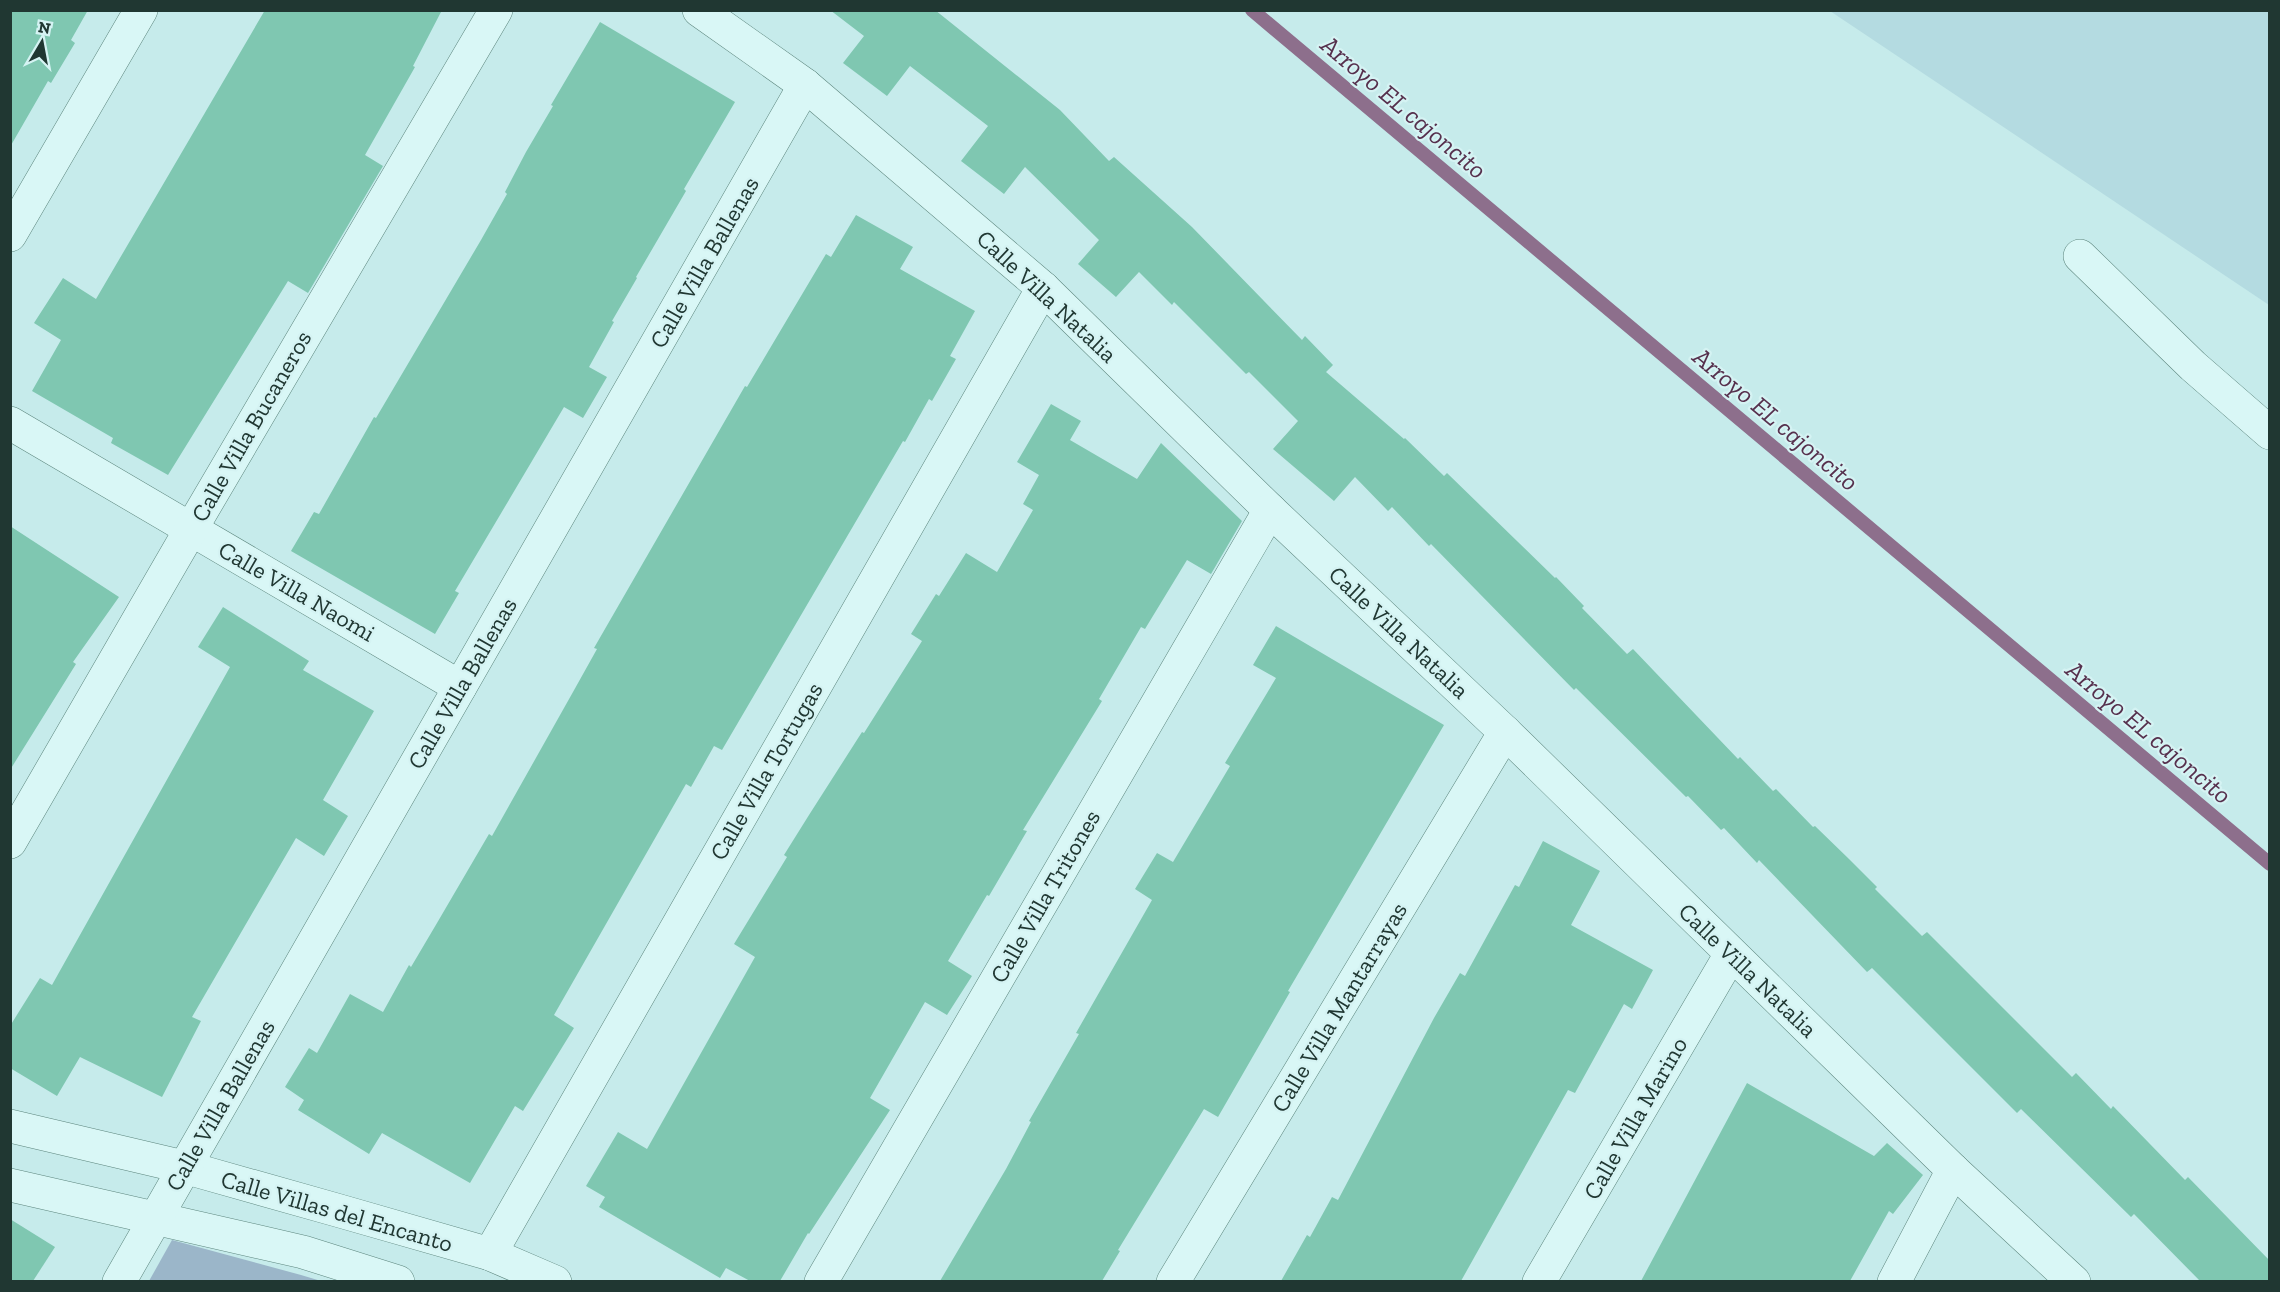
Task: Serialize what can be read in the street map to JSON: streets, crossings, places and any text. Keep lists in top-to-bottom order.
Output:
{
  "streets": {
    "street": [
      "Calle Villa Ballenas",
      "Calle Villa Natalia",
      "Calle Villa Bucaneros",
      "Calle Villa Naomi",
      "Calle Villa Tortugas",
      "Calle Villa Tritones",
      "Calle Villa Mantarrayas",
      "Calle Villa Marino",
      "Calle Villas del Encanto"
    ]
  },
  "crossings": [
    ["Calle Villa Ballenas", "Calle Villa Natalia"],
    ["Calle Villa Ballenas", "Calle Villa Naomi"],
    ["Calle Villa Ballenas", "Calle Villas del Encanto"],
    ["Calle Villa Natalia", "Calle Villa Tortugas"],
    ["Calle Villa Natalia", "Calle Villa Tritones"],
    ["Calle Villa Natalia", "Calle Villa Mantarrayas"],
    ["Calle Villa Natalia", "Calle Villa Marino"],
    ["Calle Villa Bucaneros", "Calle Villa Naomi"],
    ["Calle Villa Tortugas", "Calle Villas del Encanto"]
  ],
  "water": ["Arroyo EL cajoncito"],
  "north": "top"
}
